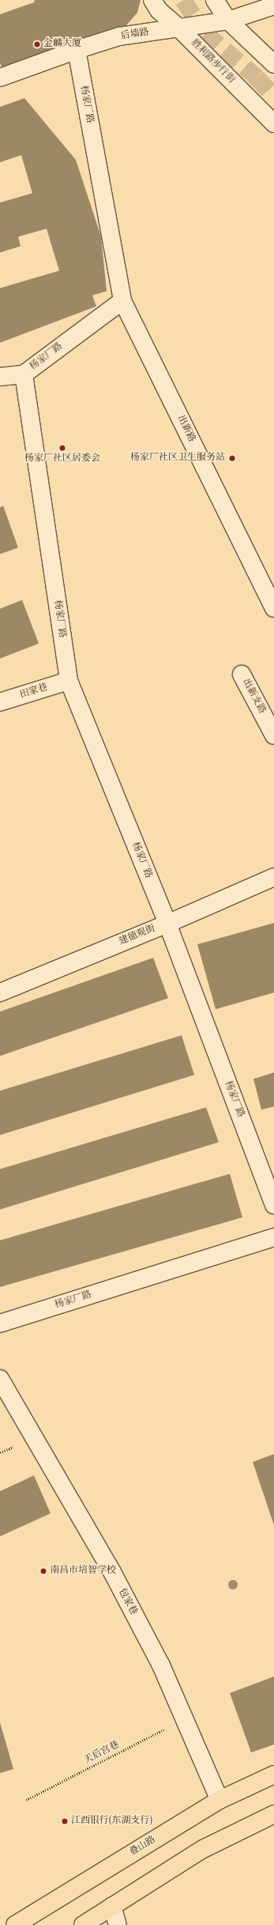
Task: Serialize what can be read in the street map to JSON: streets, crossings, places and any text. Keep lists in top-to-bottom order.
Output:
{
  "streets": {
    "main road": ["叠山路"],
    "street": [
      "后墙路",
      "胜利路步行街",
      "杨家厂路",
      "出新路",
      "田家巷",
      "出新支路",
      "建德观街",
      "包家巷"
    ],
    "path": ["天后宫巷"]
  },
  "crossings": [
    ["后墙路", "胜利路步行街"],
    ["后墙路", "杨家厂路"],
    ["杨家厂路", "出新路"],
    ["杨家厂路", "田家巷"],
    ["杨家厂路", "建德观街"],
    ["包家巷", "天后宫巷"],
    ["包家巷", "叠山路"]
  ],
  "places": [
    "金麟大厦",
    "杨家厂社区居委会",
    "杨家厂社区卫生服务站",
    "南昌市培智学校",
    "江西银行(东湖支行)"
  ]
}
